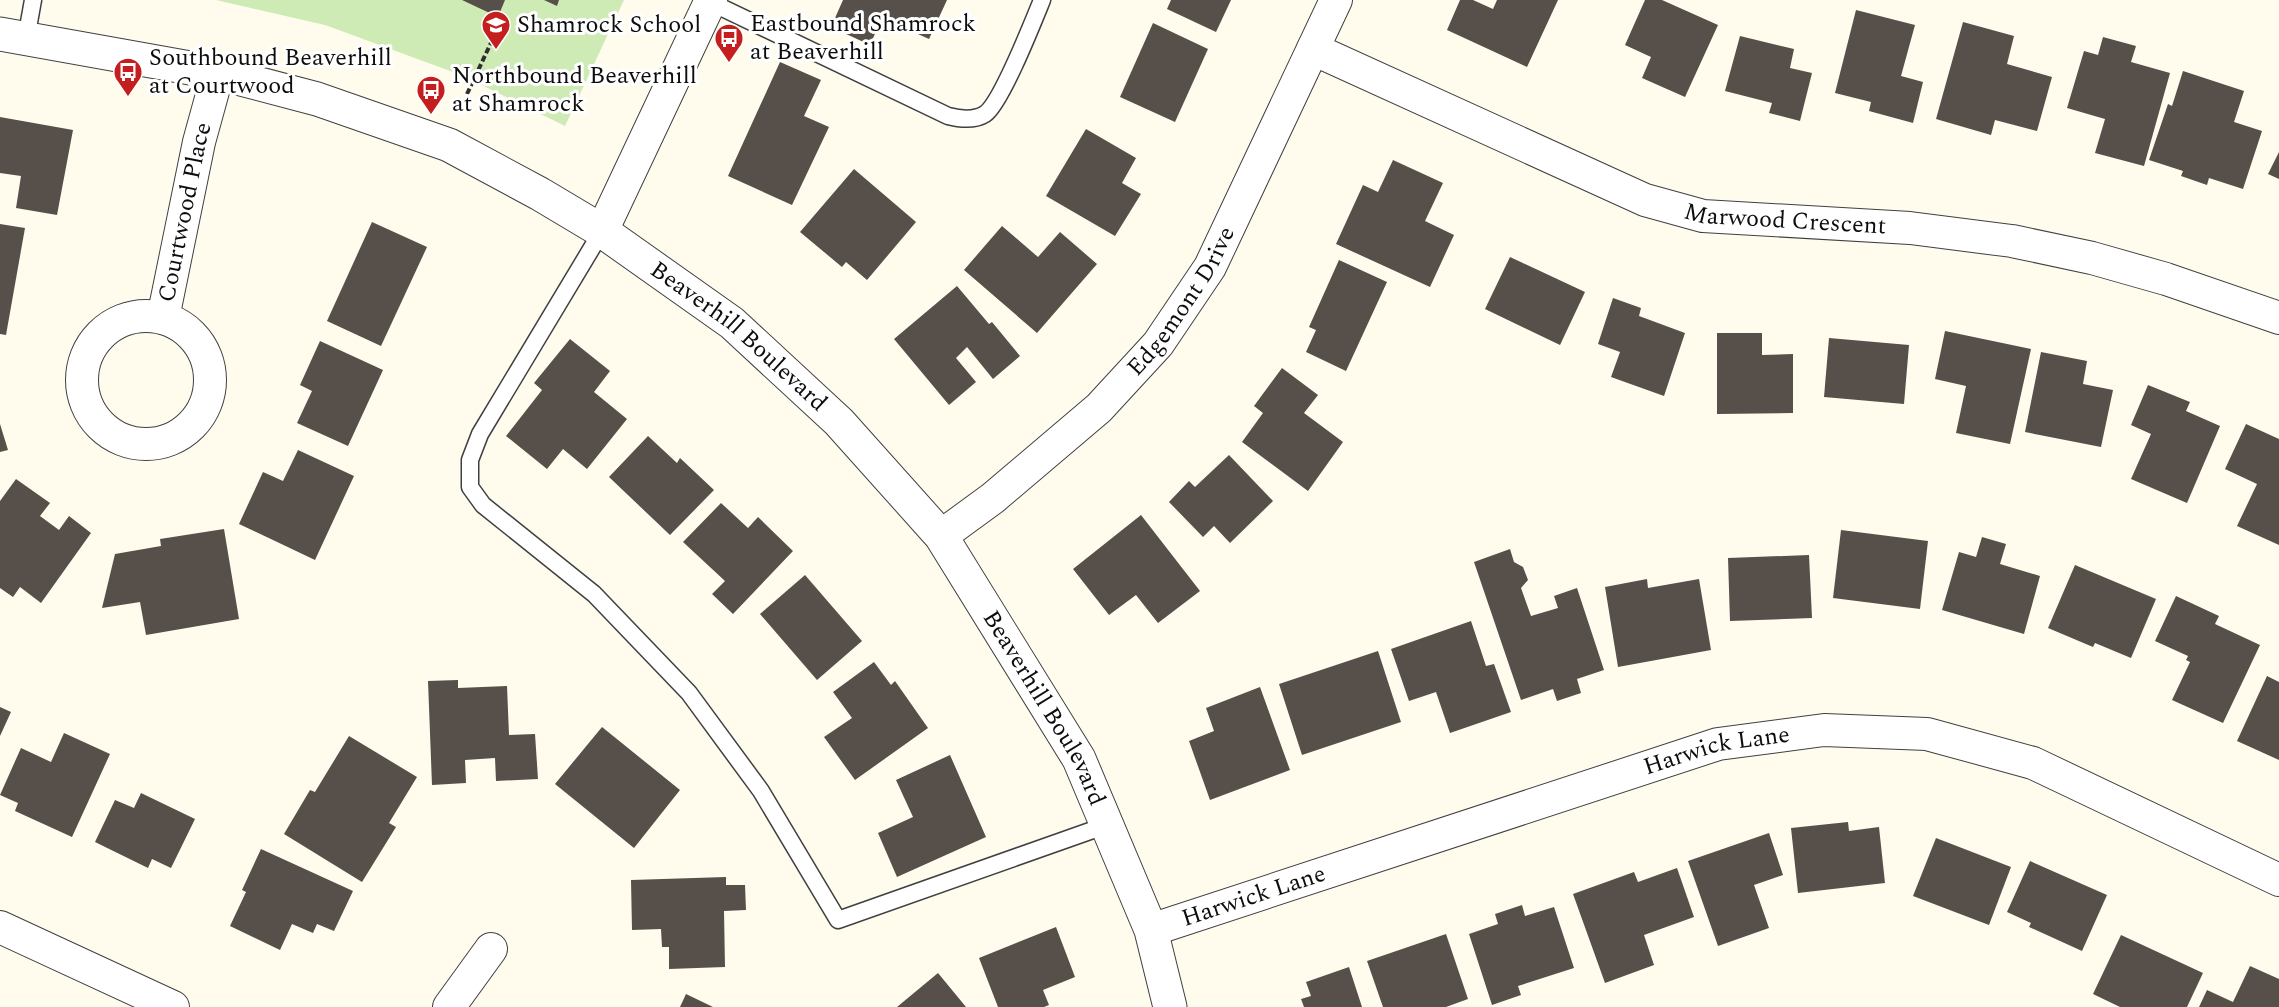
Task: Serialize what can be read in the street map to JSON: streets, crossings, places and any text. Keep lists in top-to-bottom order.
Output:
{
  "streets": {
    "street": [
      "Courtwood Place",
      "Marwood Crescent",
      "Edgemont Drive",
      "Beaverhill Boulevard",
      "Harwick Lane"
    ]
  },
  "crossings": [
    ["Courtwood Place", "Beaverhill Boulevard"],
    ["Marwood Crescent", "Edgemont Drive"],
    ["Edgemont Drive", "Beaverhill Boulevard"],
    ["Beaverhill Boulevard", "Harwick Lane"]
  ],
  "places": {
    "school or university": ["Shamrock School"],
    "bus stop": ["Eastbound Shamrock at Beaverhill", "Southbound Beaverhill at Courtwood", "Northbound Beaverhill at Shamrock"]
  }
}
